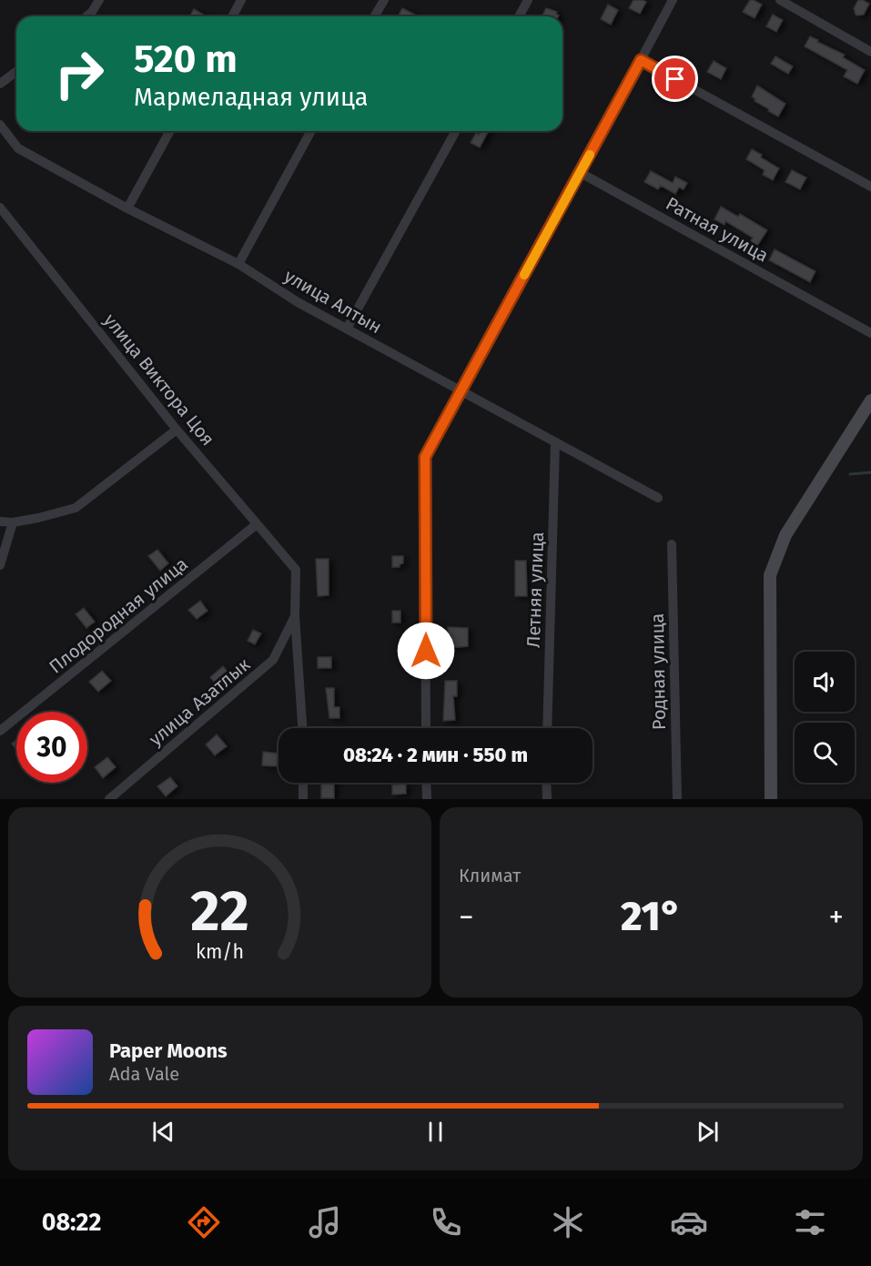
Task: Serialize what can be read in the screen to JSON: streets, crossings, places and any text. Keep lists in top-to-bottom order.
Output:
{
  "streets": {
    "street": [
      "Ратная улица",
      "улица Алтын",
      "улица Виктора Цоя",
      "Летняя улица",
      "Плодородная улица",
      "Родная улица",
      "улица Азатлык"
    ]
  },
  "crossings": [
    ["улица Алтын", "Летняя улица"],
    ["улица Виктора Цоя", "Плодородная улица"],
    ["улица Виктора Цоя", "улица Азатлык"]
  ],
  "page": {
    "turn": ["520 m", "Мармеладная улица"],
    "limit": "30",
    "trip": "08:24 · 2 мин · 550 m",
    "tile": "Климат",
    "heat": ["−", "21°", "+"],
    "song": ["Paper Moons", "Ada Vale"],
    "tabs": "08:22",
    "gauge": ["22", "km/h"]
  }
}
